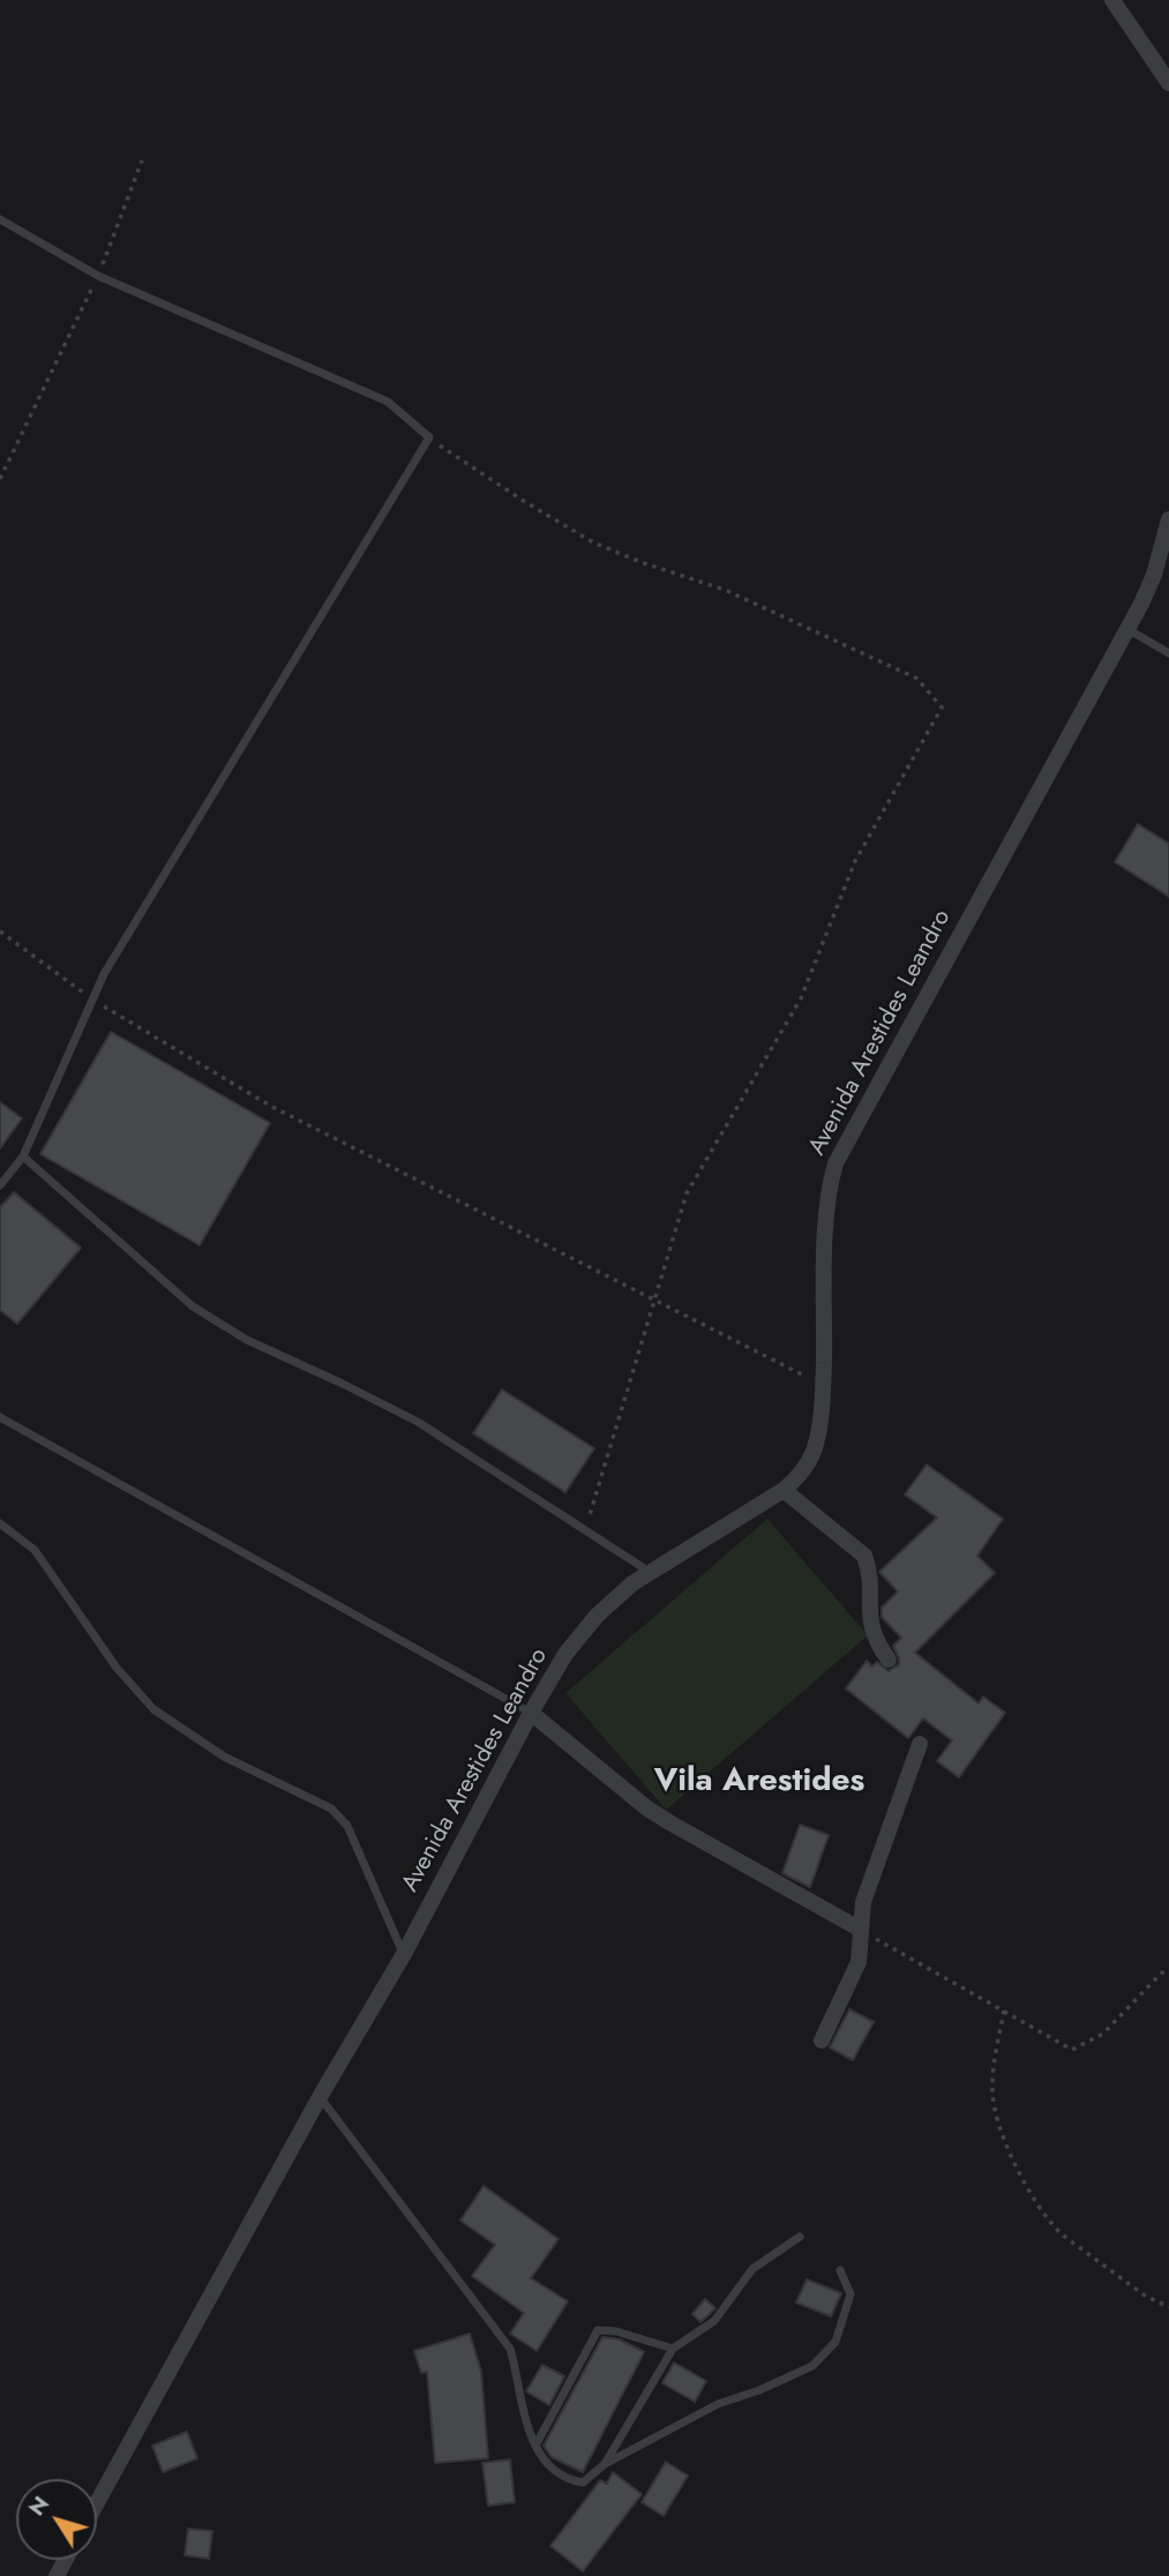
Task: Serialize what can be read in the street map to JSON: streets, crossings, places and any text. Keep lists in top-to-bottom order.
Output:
{
  "streets": {
    "street": ["Avenida Arestides Leandro"]
  },
  "districts": ["Vila Arestides"],
  "north": "top left"
}
